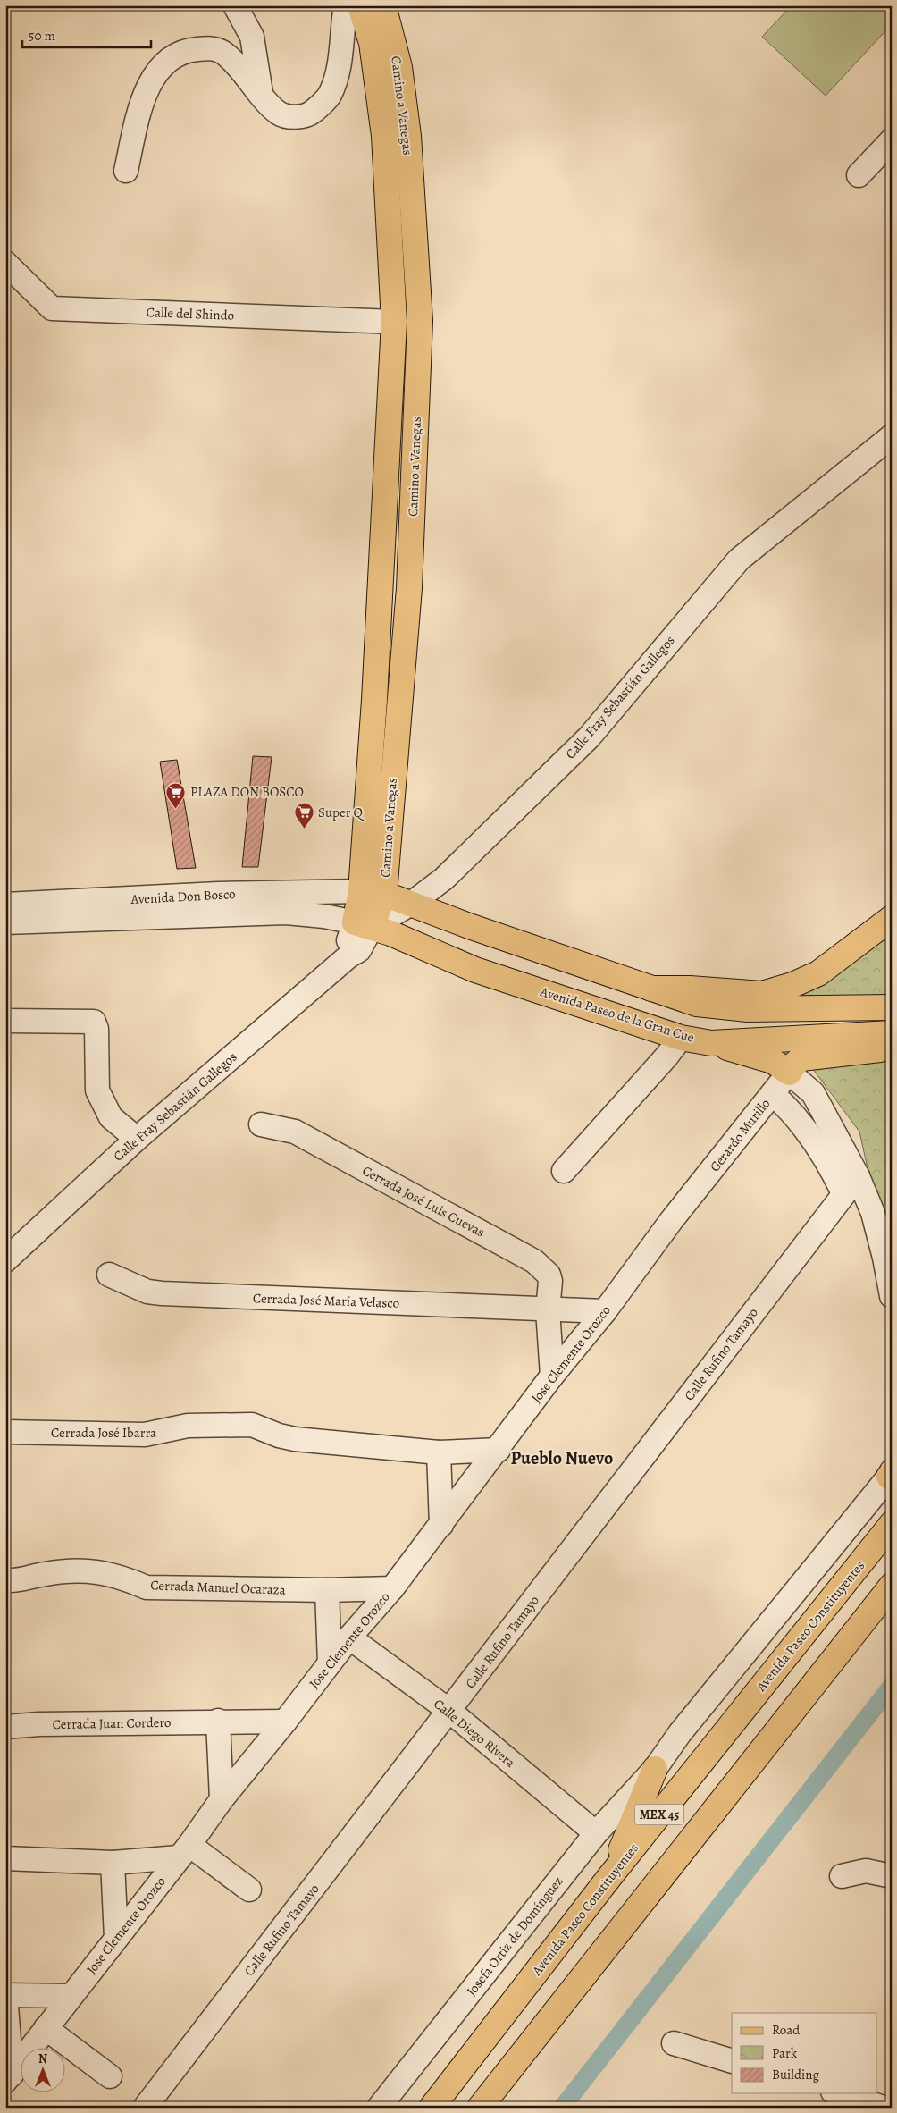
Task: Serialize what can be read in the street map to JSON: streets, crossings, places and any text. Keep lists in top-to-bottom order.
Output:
{
  "streets": {
    "main road": [
      "Camino a Vanegas",
      "Avenida Paseo de la Gran Cue",
      "Avenida Paseo Constituyentes",
      "MEX 45"
    ],
    "street": [
      "Calle del Shindo",
      "Calle Fray Sebastián Gallegos",
      "Avenida Don Bosco",
      "Gerardo Murillo",
      "Cerrada José Luis Cuevas",
      "Cerrada José María Velasco",
      "Jose Clemente Orozco",
      "Calle Rufino Tamayo",
      "Cerrada José Ibarra",
      "Cerrada Manuel Ocaraza",
      "Cerrada Juan Cordero",
      "Calle Diego Rivera",
      "Josefa Ortiz de Domínguez"
    ]
  },
  "crossings": [
    ["Camino a Vanegas", "Calle del Shindo"],
    ["Camino a Vanegas", "Calle Fray Sebastián Gallegos"],
    ["Camino a Vanegas", "Avenida Don Bosco"],
    ["Camino a Vanegas", "Avenida Paseo de la Gran Cue"],
    ["Calle Fray Sebastián Gallegos", "Avenida Don Bosco"],
    ["Calle Fray Sebastián Gallegos", "Avenida Paseo de la Gran Cue"],
    ["Avenida Don Bosco", "Avenida Paseo de la Gran Cue"],
    ["Gerardo Murillo", "Jose Clemente Orozco"],
    ["Cerrada José Luis Cuevas", "Cerrada José María Velasco"],
    ["Cerrada José María Velasco", "Jose Clemente Orozco"],
    ["Jose Clemente Orozco", "Cerrada José Ibarra"],
    ["Jose Clemente Orozco", "Cerrada Manuel Ocaraza"],
    ["Jose Clemente Orozco", "Cerrada Juan Cordero"],
    ["Jose Clemente Orozco", "Calle Diego Rivera"],
    ["Calle Rufino Tamayo", "Calle Diego Rivera"],
    ["Calle Diego Rivera", "Josefa Ortiz de Domínguez"]
  ],
  "districts": ["Pueblo Nuevo"],
  "places": {
    "supermarket": ["PLAZA DON BOSCO", "Super Q"]
  },
  "legend": ["Road", "Park", "Building"],
  "scale_bar": "50 m",
  "north": "top"
}
